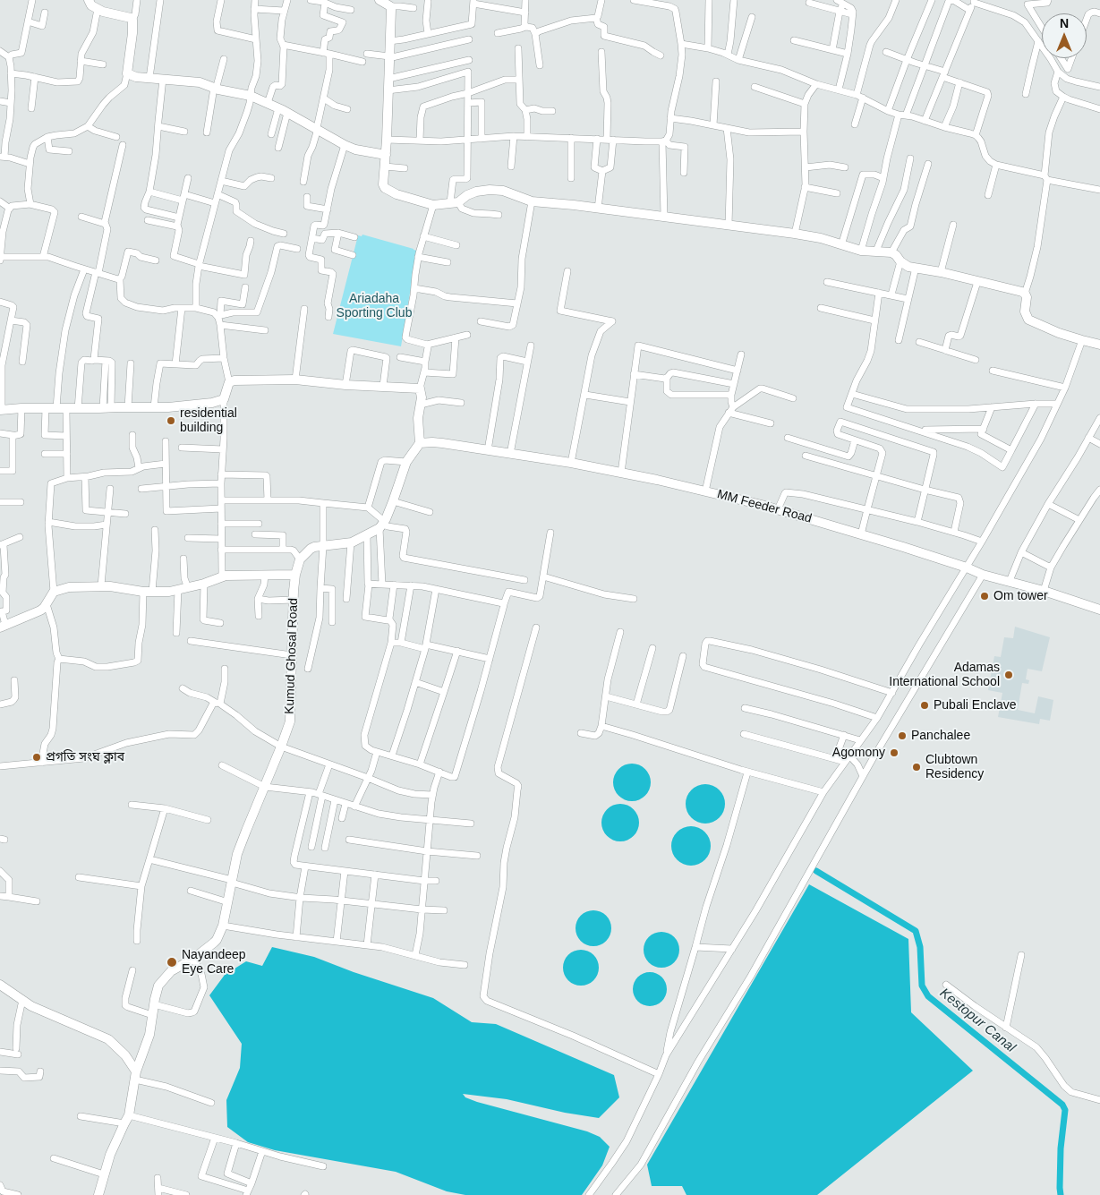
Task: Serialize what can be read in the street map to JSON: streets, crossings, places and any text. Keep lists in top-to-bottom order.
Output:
{
  "streets": {
    "street": ["MM Feeder Road", "Kumud Ghosal Road"]
  },
  "water": ["Kestopur Canal"],
  "parks": ["Ariadaha Sporting Club"],
  "places": [
    "residential building",
    "Om tower",
    "Adamas International School",
    "Pubali Enclave",
    "Panchalee",
    "Agomony",
    "প্রগতি সংঘ ক্লাব",
    "Clubtown Residency",
    "Nayandeep Eye Care"
  ],
  "north": "top"
}
